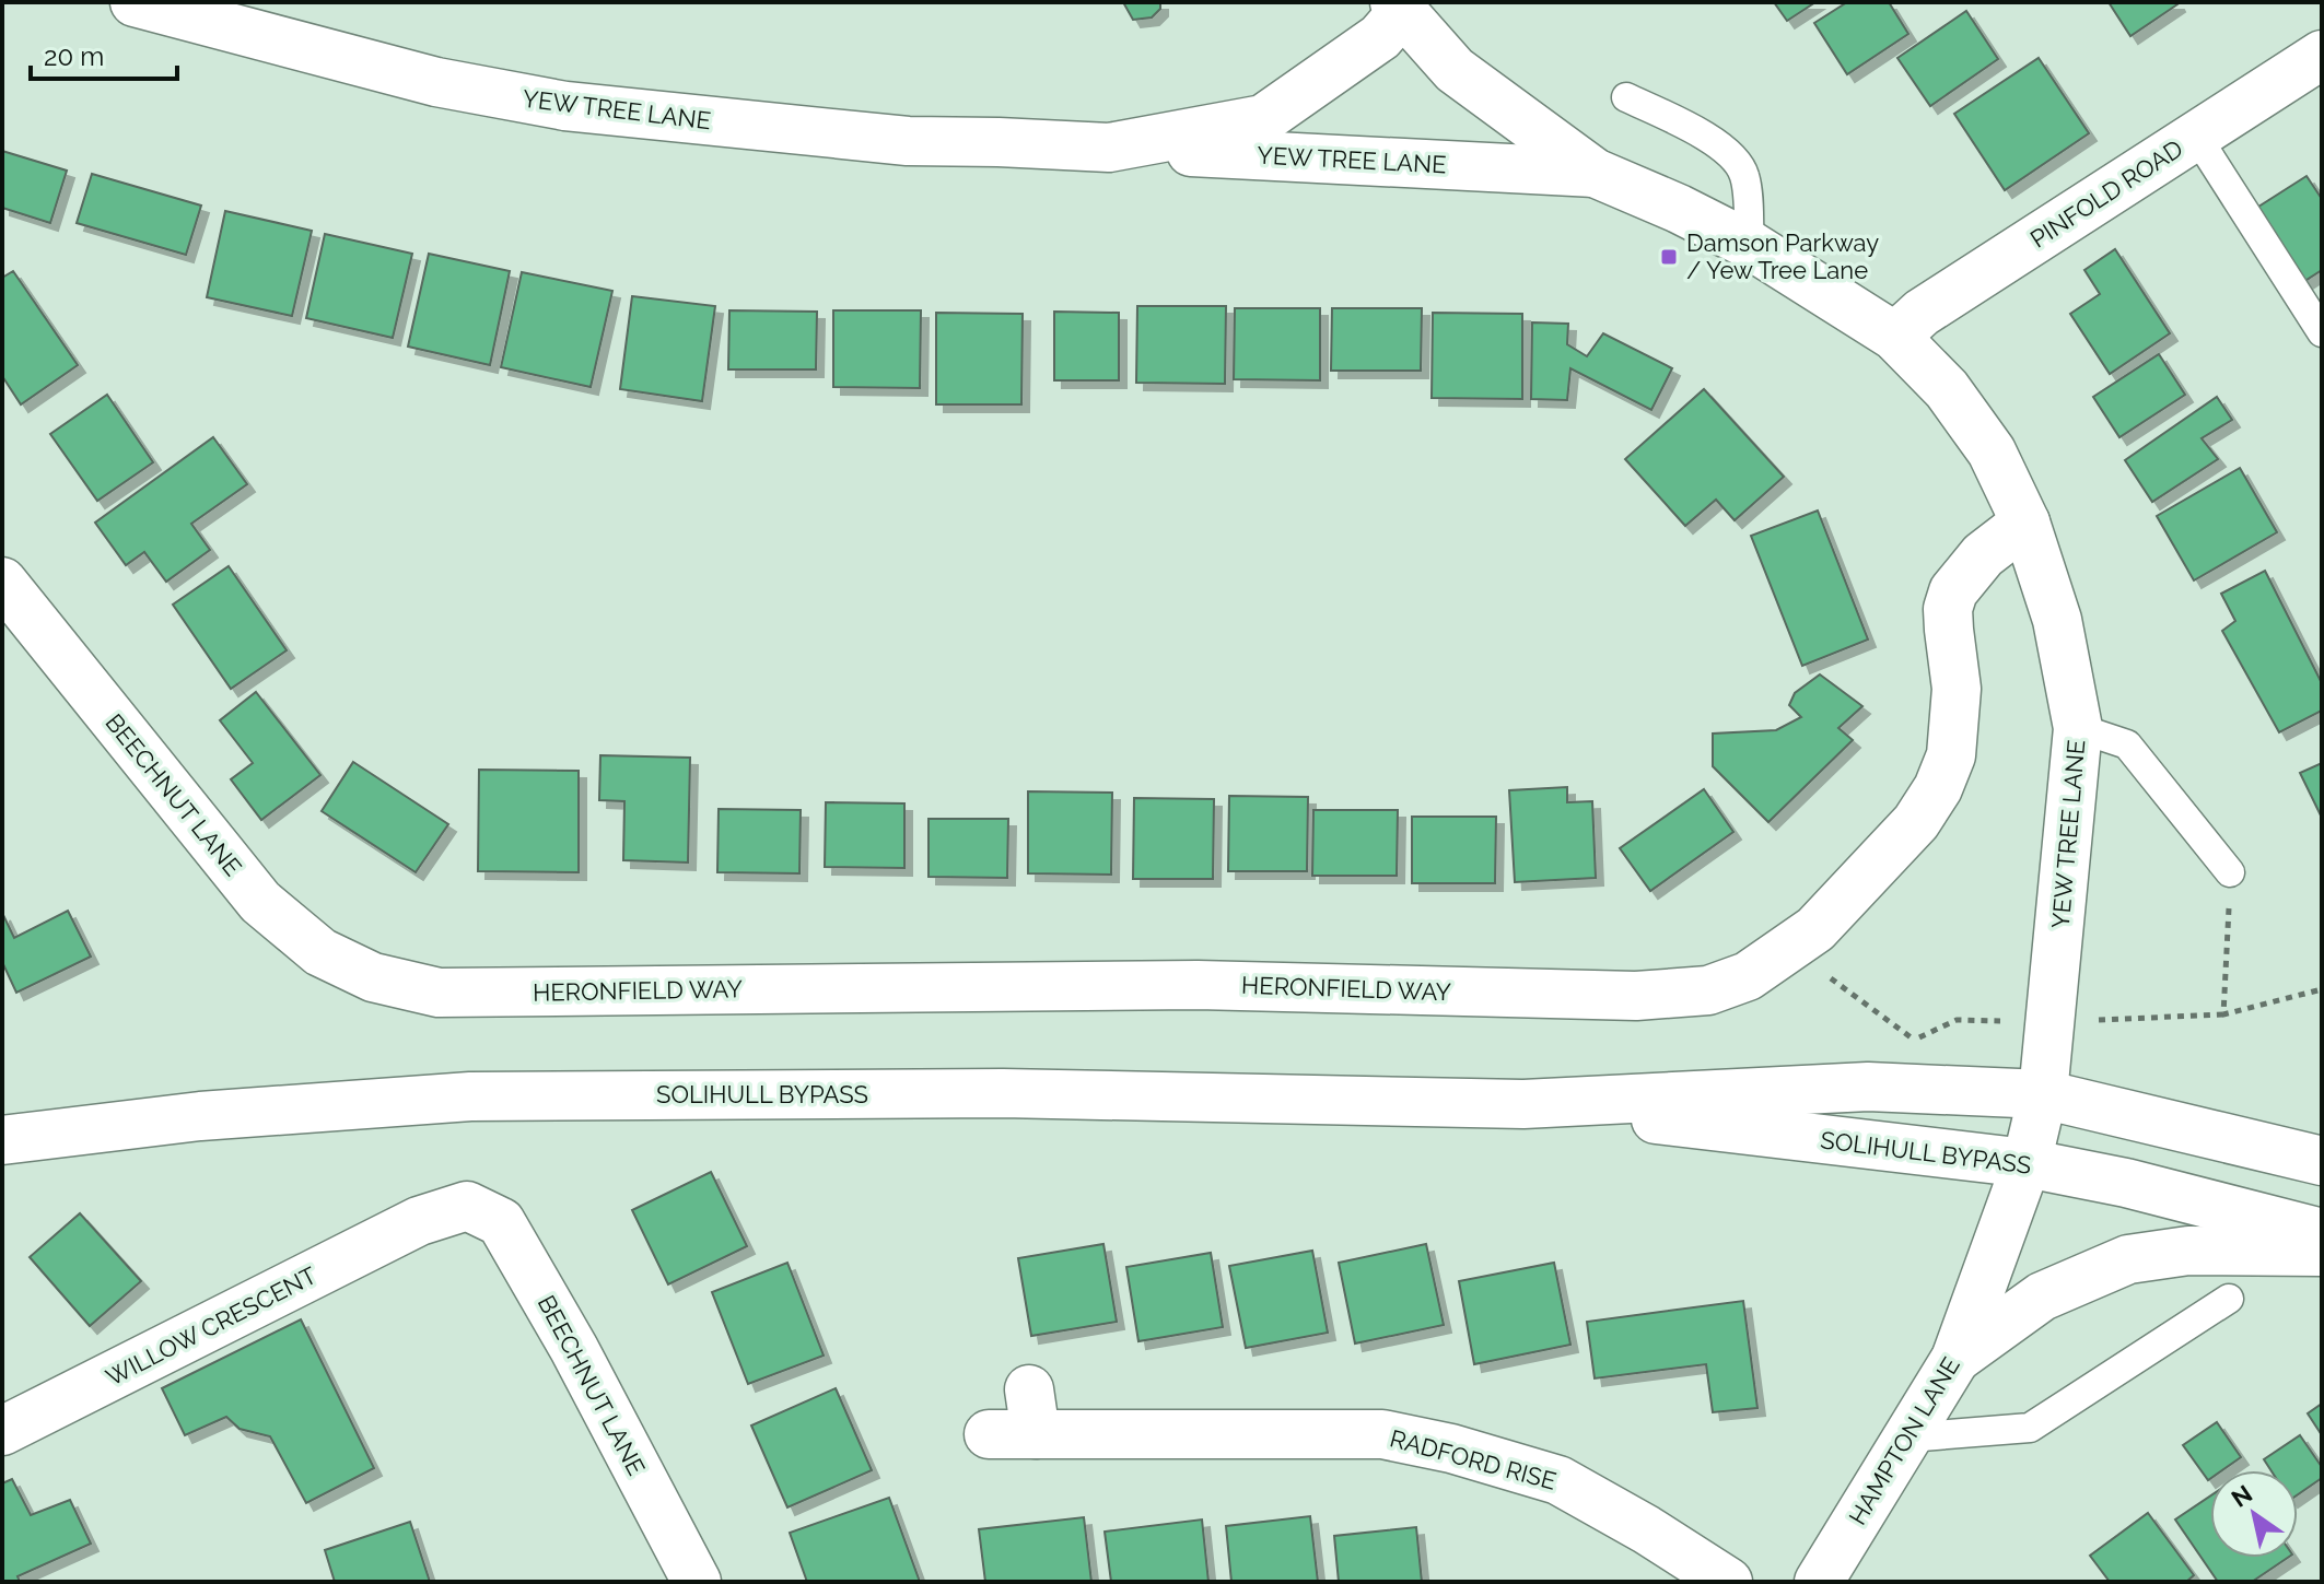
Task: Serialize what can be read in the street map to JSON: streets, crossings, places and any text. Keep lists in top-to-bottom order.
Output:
{
  "streets": {
    "main road": [
      "YEW TREE LANE",
      "PINFOLD ROAD",
      "BEECHNUT LANE",
      "HERONFIELD WAY",
      "SOLIHULL BYPASS",
      "WILLOW CRESCENT",
      "HAMPTON LANE",
      "RADFORD RISE"
    ]
  },
  "crossings": [
    ["YEW TREE LANE", "PINFOLD ROAD"],
    ["YEW TREE LANE", "HERONFIELD WAY"],
    ["YEW TREE LANE", "SOLIHULL BYPASS"],
    ["YEW TREE LANE", "HAMPTON LANE"],
    ["BEECHNUT LANE", "HERONFIELD WAY"],
    ["BEECHNUT LANE", "WILLOW CRESCENT"],
    ["SOLIHULL BYPASS", "HAMPTON LANE"]
  ],
  "places": {
    "transit": ["Damson Parkway / Yew Tree Lane"]
  },
  "scale_bar": "20 m",
  "north": "top left"
}
